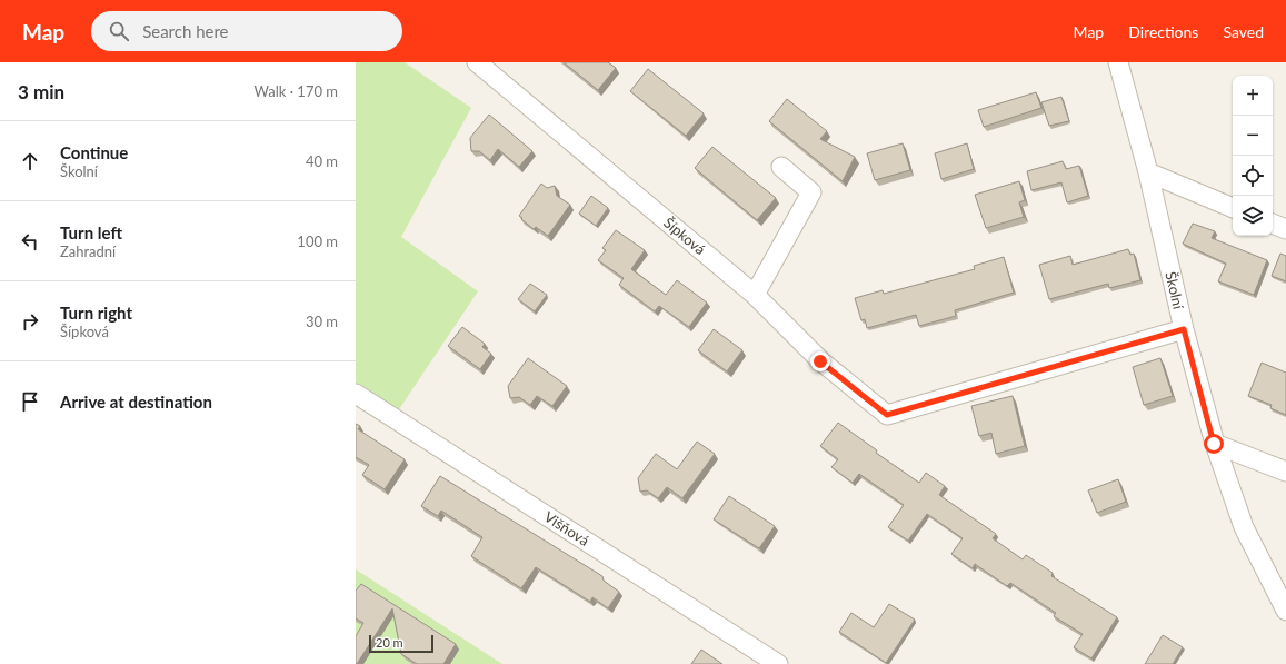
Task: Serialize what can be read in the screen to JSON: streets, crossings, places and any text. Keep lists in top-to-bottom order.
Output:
{
  "streets": {
    "street": ["Šípková", "Školní", "Višňová"]
  },
  "crossings": [
    ["Šípková", "Školní"]
  ],
  "scale_bar": "20 m",
  "page": {
    "header": "Map",
    "search": "Search here",
    "nav": ["Map", "Directions", "Saved"],
    "heading": ["3 min", "Walk · 170 m"],
    "map_buttons": ["+", "−"],
    "list": [
      ["Continue", "Školní", "40 m"],
      ["Turn left", "Zahradní", "100 m"],
      ["Turn right", "Šípková", "30 m"],
      "Arrive at destination"
    ],
    "scale": "20 m"
  }
}
